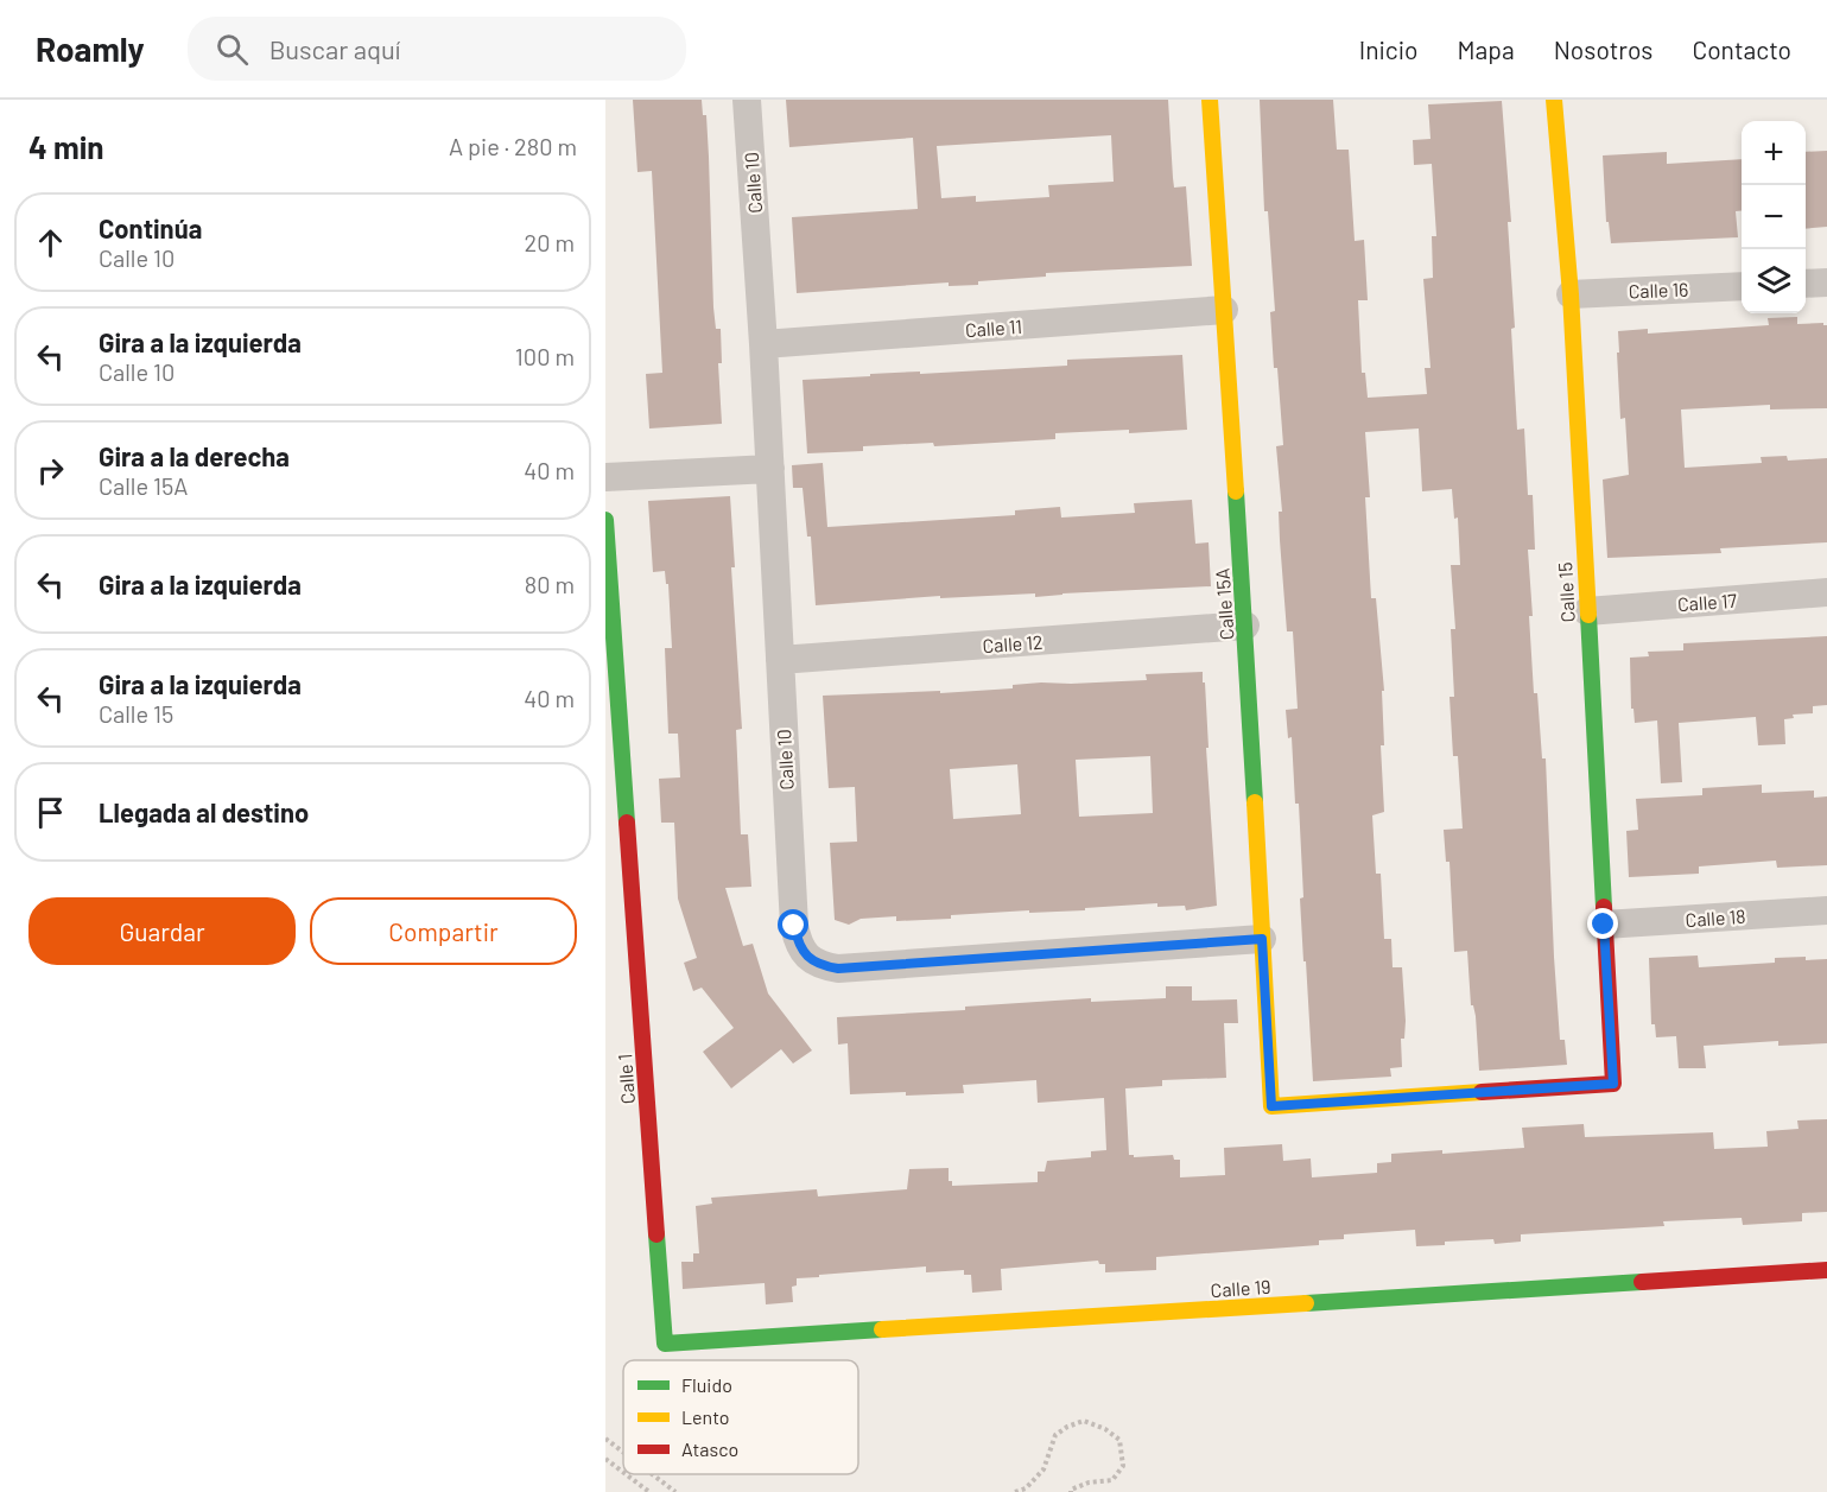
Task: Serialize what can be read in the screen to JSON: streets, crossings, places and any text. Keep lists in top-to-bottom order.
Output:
{
  "streets": {
    "street": [
      "Calle 10",
      "Calle 16",
      "Calle 11",
      "Calle 15",
      "Calle 17",
      "Calle 15A",
      "Calle 12",
      "Calle 18",
      "Calle 1",
      "Calle 19"
    ]
  },
  "crossings": [
    ["Calle 10", "Calle 11"],
    ["Calle 10", "Calle 15A"],
    ["Calle 10", "Calle 12"],
    ["Calle 16", "Calle 15"],
    ["Calle 11", "Calle 15A"],
    ["Calle 15", "Calle 17"],
    ["Calle 15", "Calle 15A"],
    ["Calle 15", "Calle 18"],
    ["Calle 15A", "Calle 12"],
    ["Calle 1", "Calle 19"]
  ],
  "legend": ["Fluido", "Lento", "Atasco"],
  "page": {
    "header": "Roamly",
    "search": "Buscar aquí",
    "nav": [
      "Inicio",
      "Mapa",
      "Nosotros",
      "Contacto"
    ],
    "heading": ["4 min", "A pie · 280 m"],
    "map_buttons": ["+", "−"],
    "list": [
      ["Continúa", "Calle 10", "20 m"],
      ["Gira a la izquierda", "Calle 10", "100 m"],
      ["Gira a la derecha", "Calle 15A", "40 m"],
      ["Gira a la izquierda", "80 m"],
      ["Gira a la izquierda", "Calle 15", "40 m"],
      "Llegada al destino"
    ],
    "buttons": ["Guardar", "Compartir"]
  }
}
